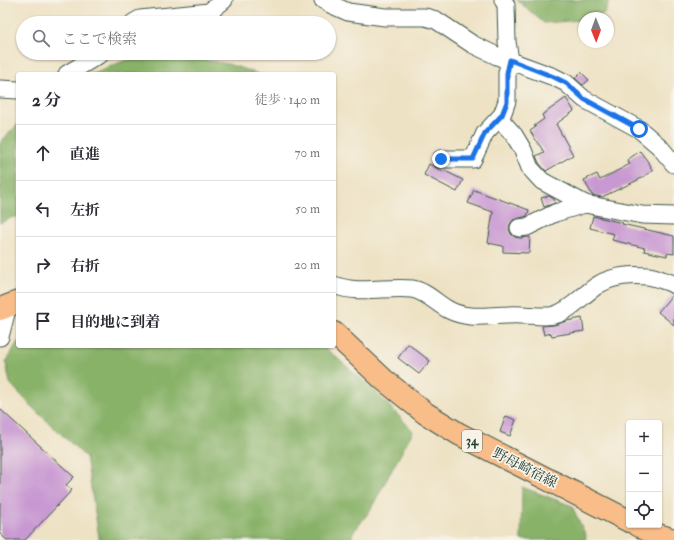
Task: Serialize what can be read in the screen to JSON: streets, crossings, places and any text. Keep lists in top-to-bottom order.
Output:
{
  "streets": {
    "main road": ["34", "野母崎宿線"]
  },
  "north": "bottom",
  "page": {
    "search": "ここで検索",
    "heading": ["2 分", "徒歩 · 140 m"],
    "list": [
      ["直進", "70 m"],
      ["左折", "50 m"],
      ["右折", "20 m"],
      "目的地に到着"
    ],
    "map_buttons": ["+", "−"]
  }
}
